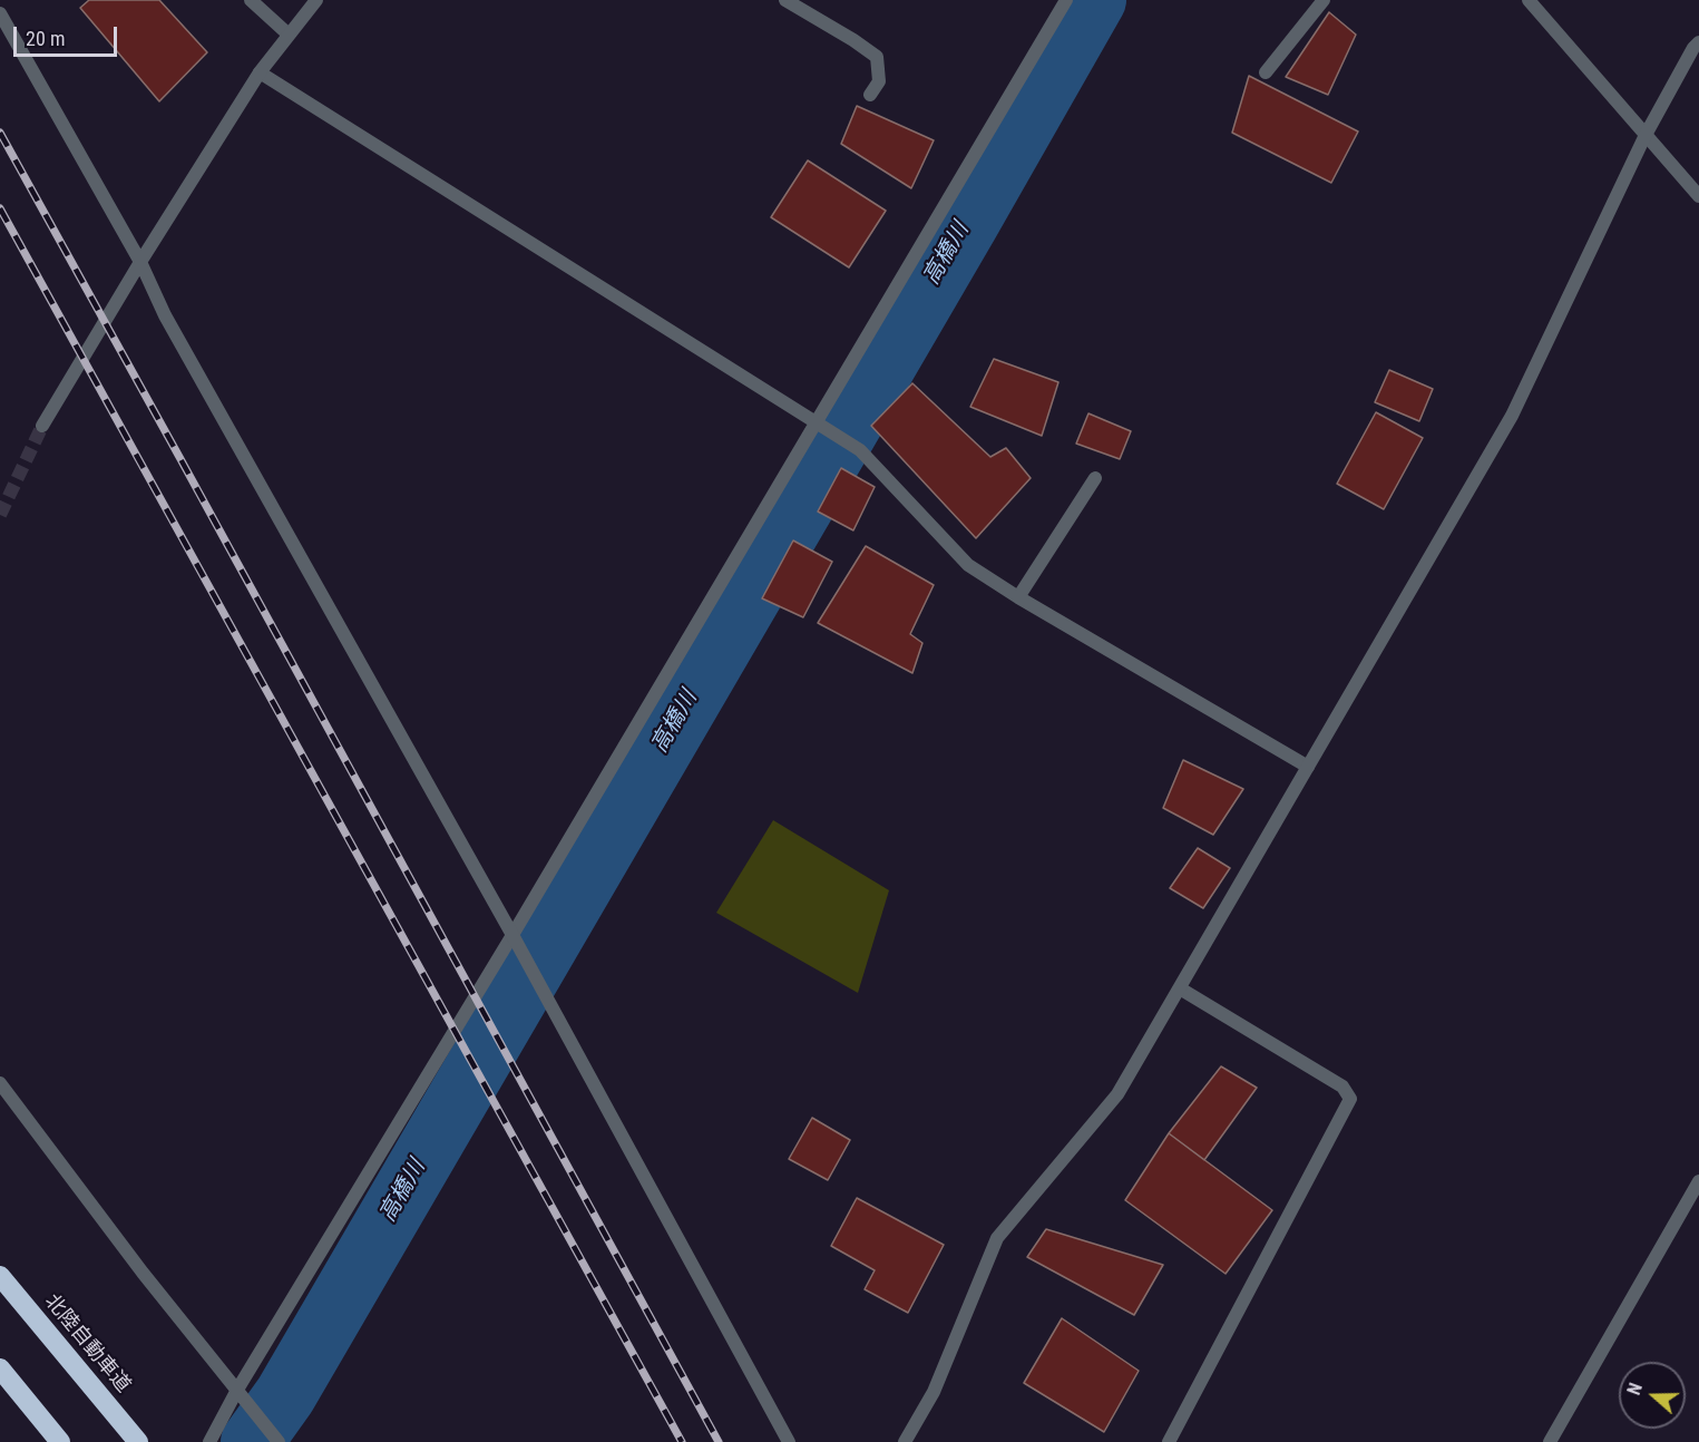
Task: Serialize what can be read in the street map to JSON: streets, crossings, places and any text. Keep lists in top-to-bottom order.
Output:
{
  "streets": {
    "highway": ["北陸自動車道"]
  },
  "water": ["高橋川"],
  "scale_bar": "20 m",
  "north": "left"
}
